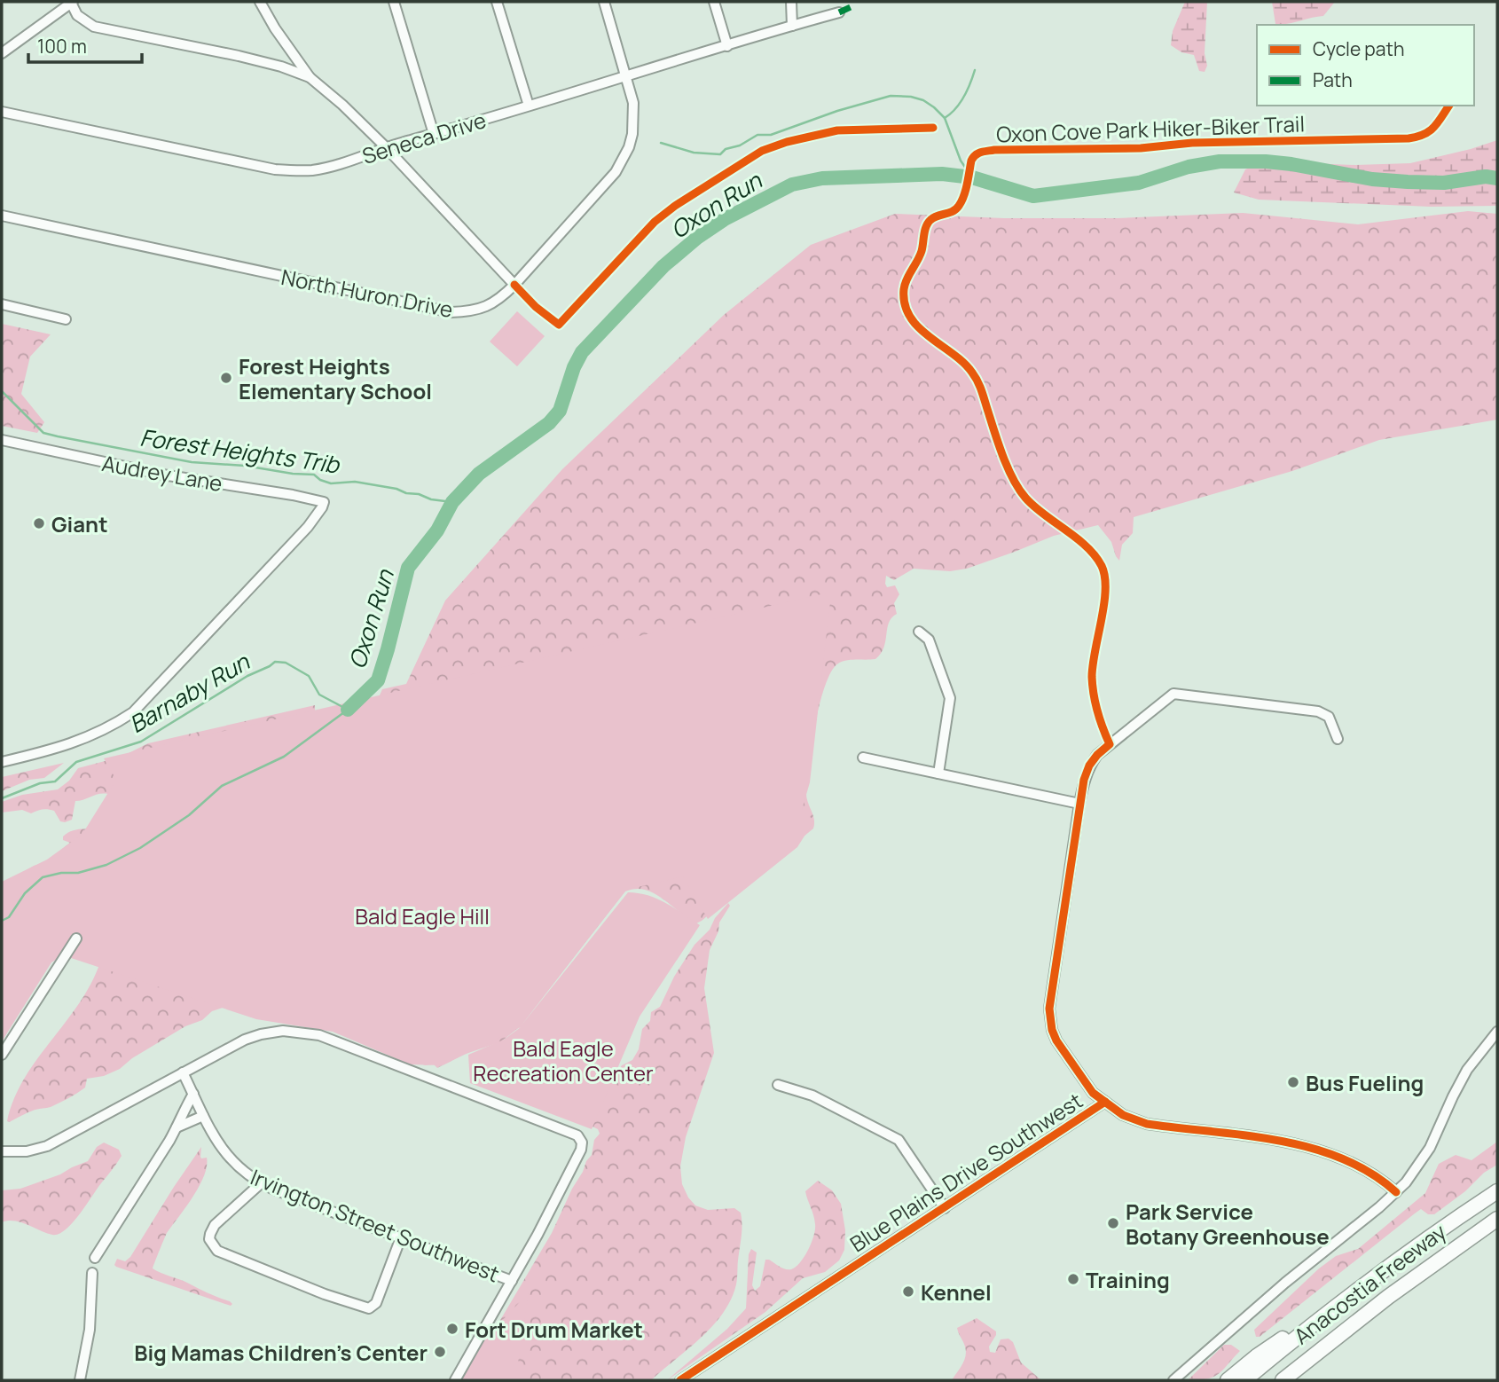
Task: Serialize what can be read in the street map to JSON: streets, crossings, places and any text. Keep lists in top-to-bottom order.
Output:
{
  "streets": {
    "highway": ["Anacostia Freeway"],
    "street": [
      "Seneca Drive",
      "North Huron Drive",
      "Audrey Lane",
      "Blue Plains Drive Southwest",
      "Irvington Street Southwest"
    ],
    "cycle path": ["Oxon Cove Park Hiker-Biker Trail"]
  },
  "crossings": [
    ["Seneca Drive", "North Huron Drive"]
  ],
  "water": ["Oxon Run", "Forest Heights Trib", "Barnaby Run"],
  "parks": ["Bald Eagle Hill", "Bald Eagle Recreation Center"],
  "places": [
    "Forest Heights Elementary School",
    "Giant",
    "Bus Fueling",
    "Park Service Botany Greenhouse",
    "Training",
    "Kennel",
    "Fort Drum Market",
    "Big Mamas Children's Center"
  ],
  "legend": ["Cycle path", "Path"],
  "scale_bar": "100 m"
}
